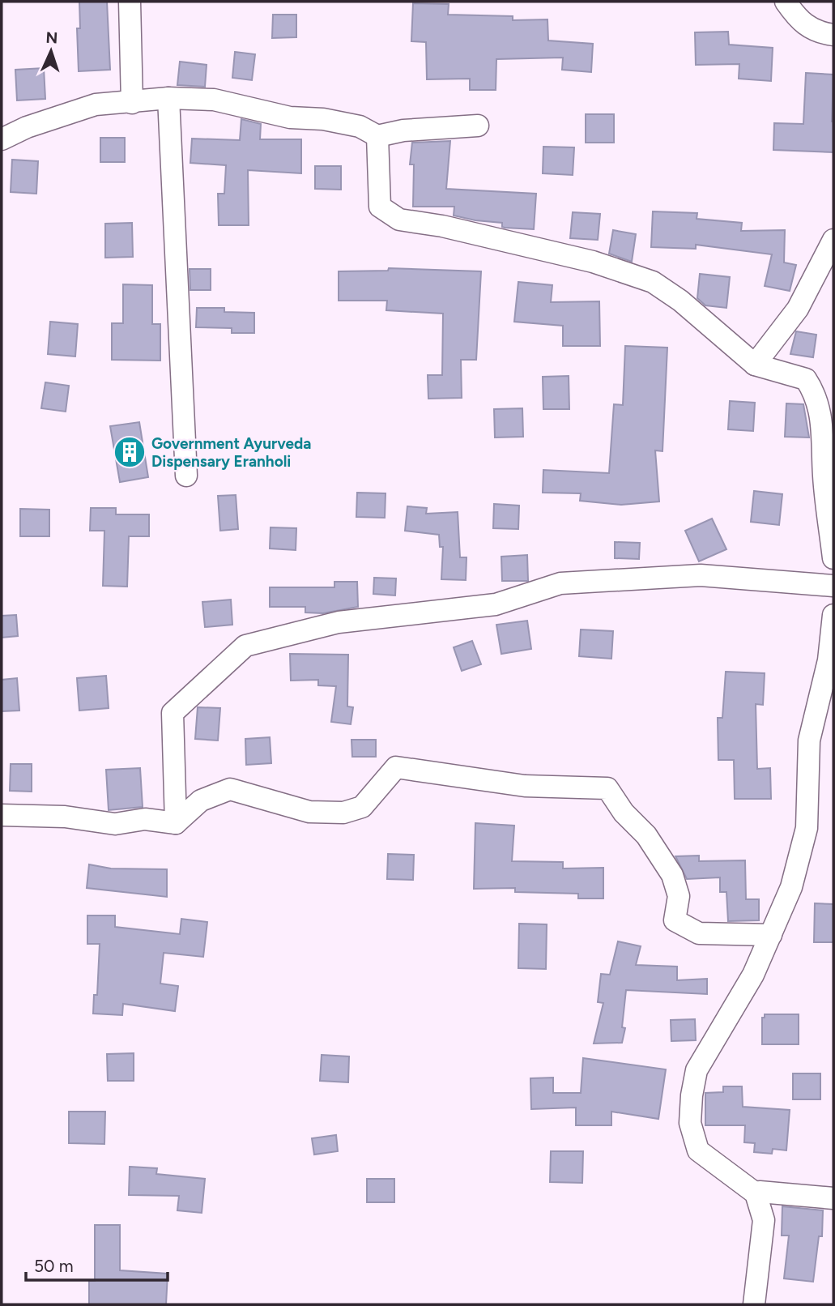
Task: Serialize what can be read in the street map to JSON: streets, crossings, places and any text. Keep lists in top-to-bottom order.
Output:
{
  "places": {
    "building": ["Government Ayurveda Dispensary Eranholi"]
  },
  "scale_bar": "50 m",
  "north": "top"
}
